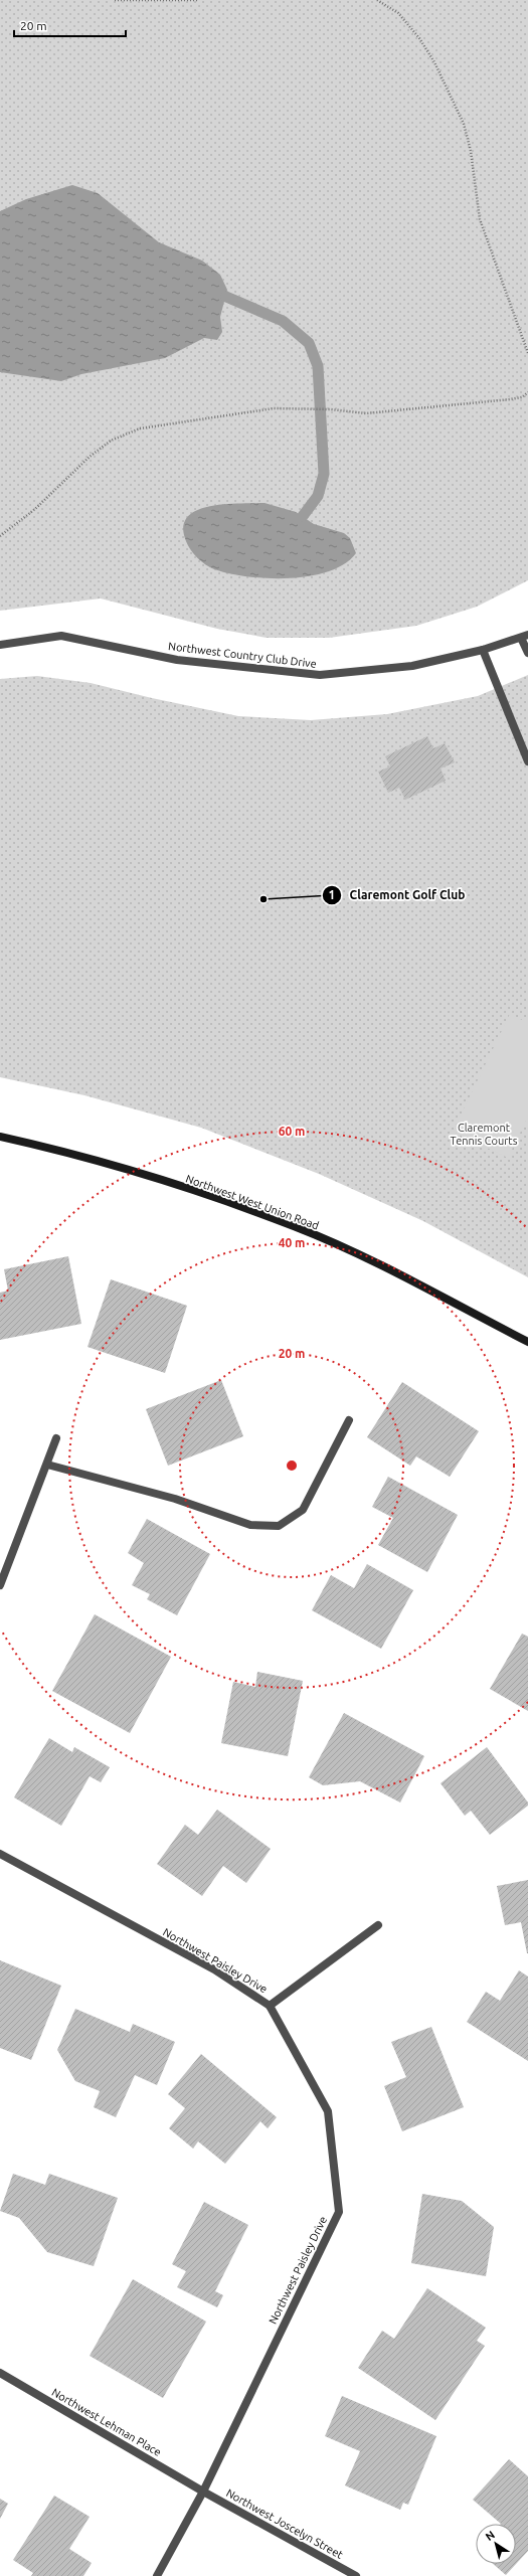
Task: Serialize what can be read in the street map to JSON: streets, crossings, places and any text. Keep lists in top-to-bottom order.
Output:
{
  "streets": {
    "main road": ["Northwest West Union Road"],
    "street": [
      "Northwest Country Club Drive",
      "Northwest Paisley Drive",
      "Northwest Lehman Place",
      "Northwest Joscelyn Street"
    ]
  },
  "crossings": [
    ["Northwest Paisley Drive", "Northwest Lehman Place"],
    ["Northwest Paisley Drive", "Northwest Joscelyn Street"],
    ["Northwest Lehman Place", "Northwest Joscelyn Street"]
  ],
  "parks": ["Claremont Tennis Courts"],
  "places": ["Claremont Golf Club"],
  "scale_bar": "20 m",
  "north": "top left",
  "rings": ["60 m", "40 m", "20 m"]
}
